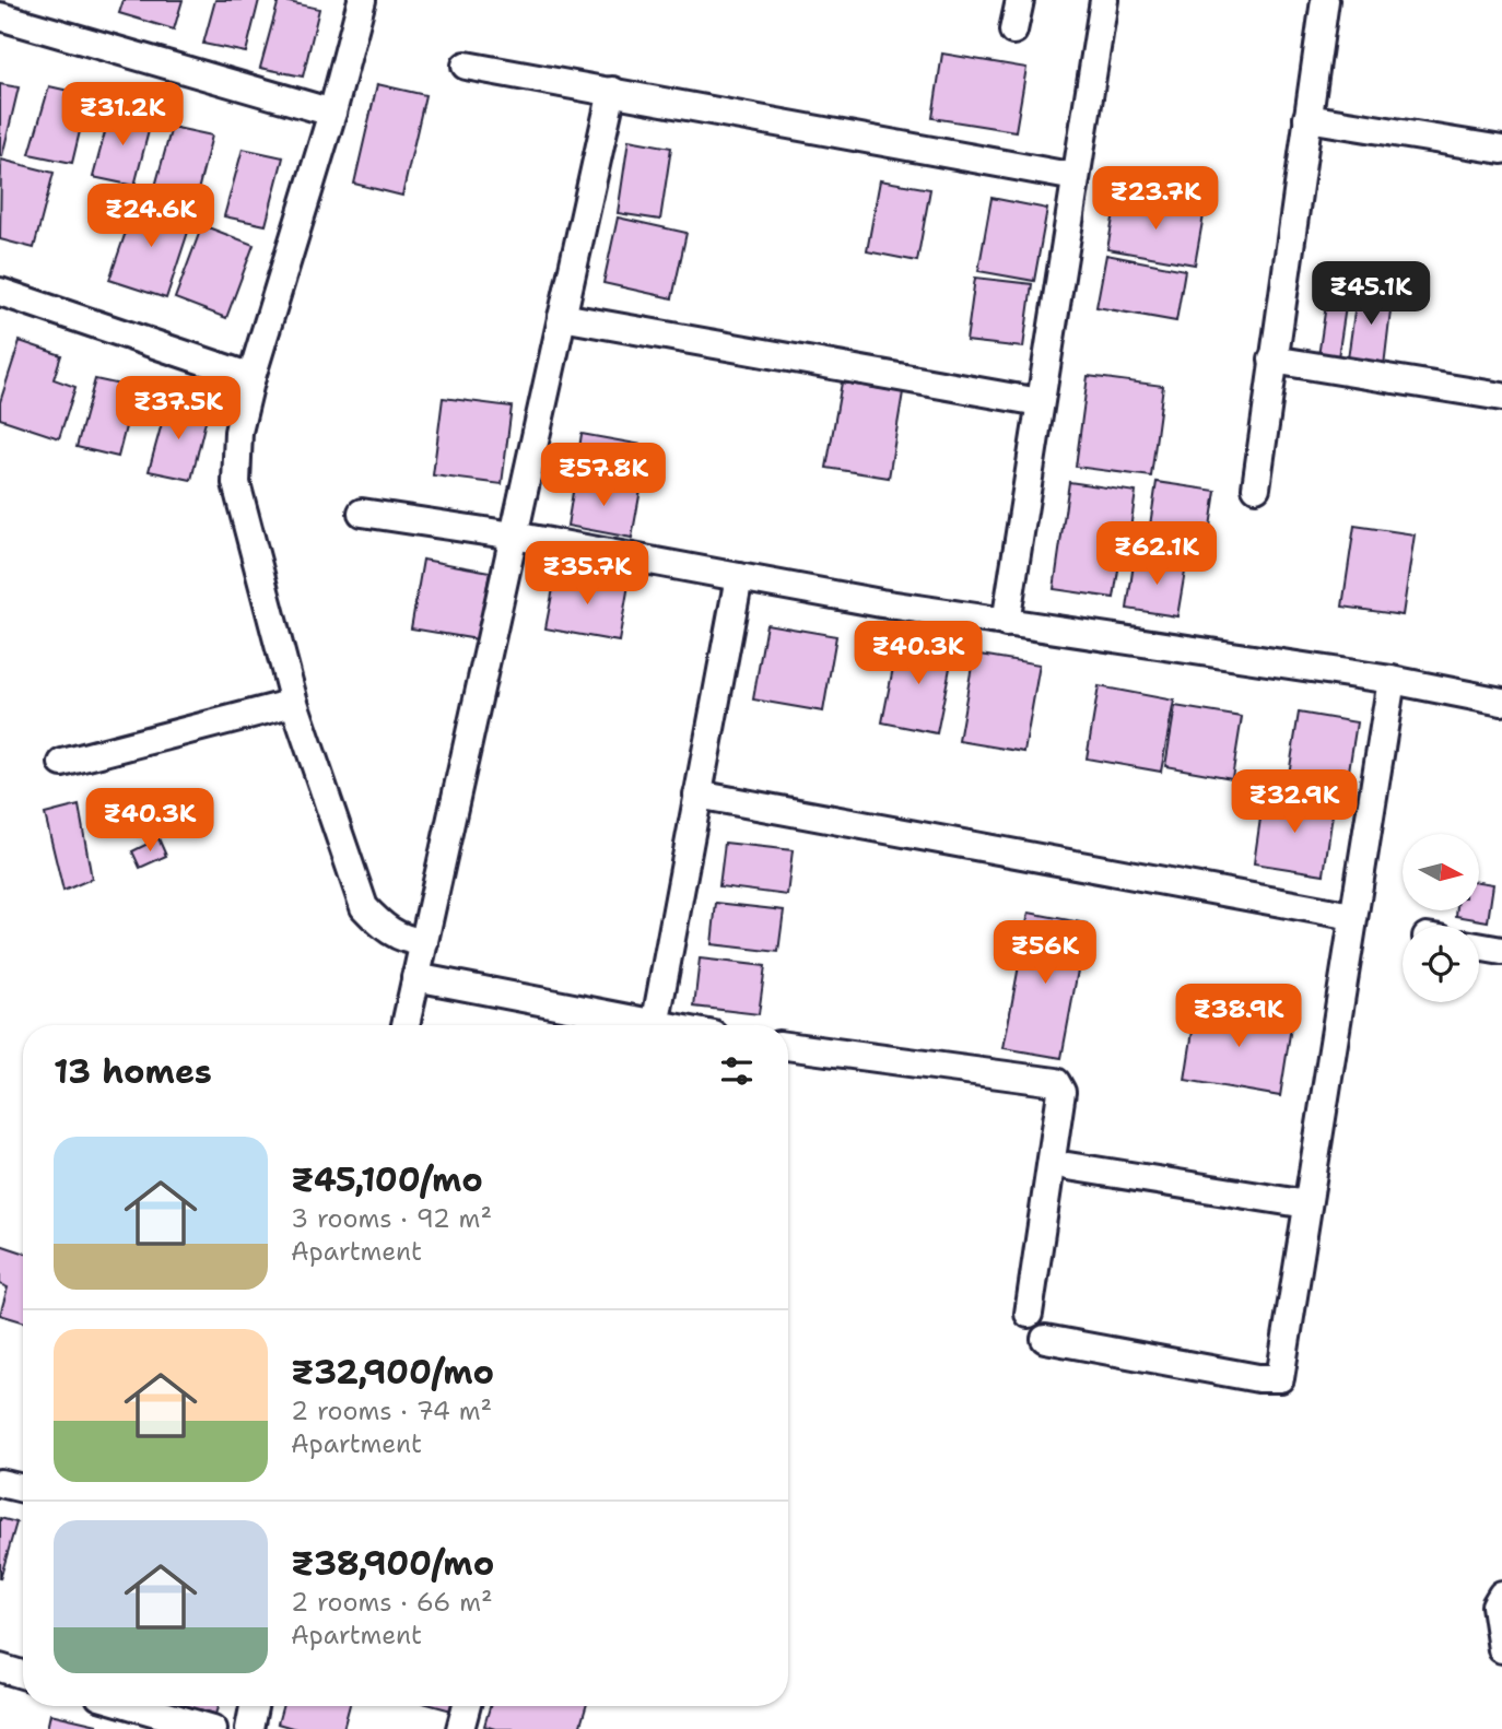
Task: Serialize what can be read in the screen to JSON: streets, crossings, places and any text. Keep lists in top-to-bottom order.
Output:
{
  "north": "right",
  "page": {
    "price": [
      "₹31.2K",
      "₹23.7K",
      "₹24.6K",
      "₹45.1K",
      "₹37.5K",
      "₹57.8K",
      "₹62.1K",
      "₹35.7K",
      "₹40.3K",
      "₹32.9K",
      "₹40.3K",
      "₹56K",
      "₹38.9K"
    ],
    "heading": "13 homes",
    "list": [
      {
        "name": "₹45,100/mo",
        "note": "3 rooms · 92 m² · Apartment"
      },
      {
        "name": "₹32,900/mo",
        "note": "2 rooms · 74 m² · Apartment"
      },
      {
        "name": "₹38,900/mo",
        "note": "2 rooms · 66 m² · Apartment"
      }
    ]
  }
}
